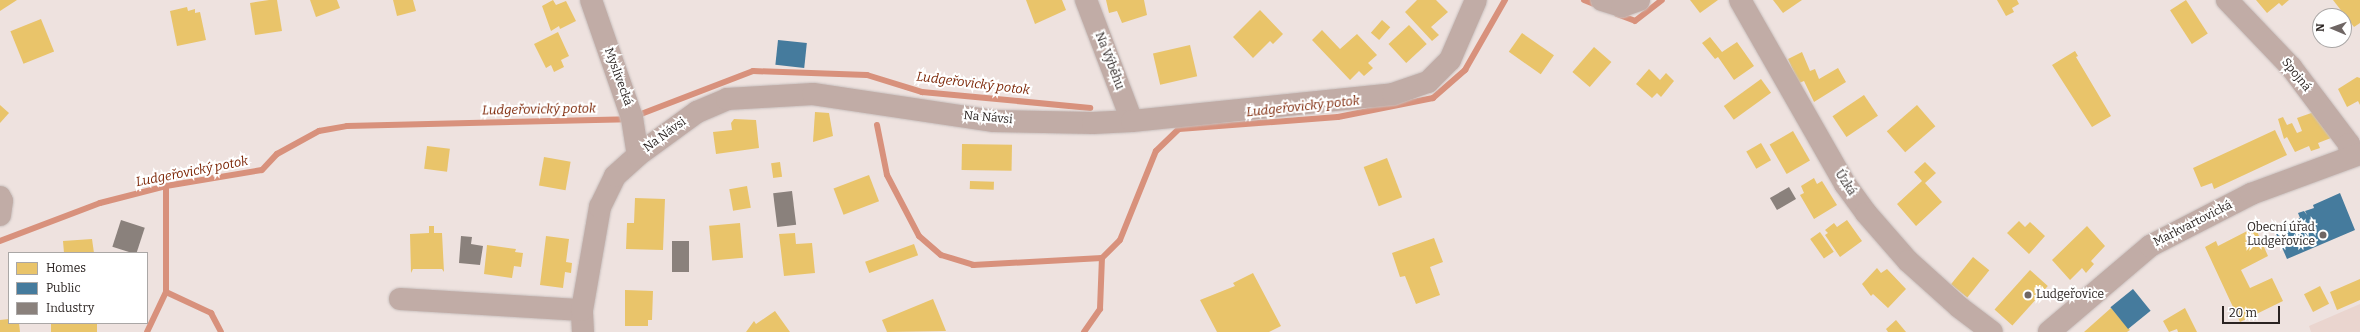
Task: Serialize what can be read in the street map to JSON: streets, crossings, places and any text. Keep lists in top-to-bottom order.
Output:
{
  "streets": {
    "street": [
      "Na Výběhu",
      "Spojná",
      "Myslivecká",
      "Na Návsi",
      "Úzká",
      "Markvartovická"
    ]
  },
  "crossings": [
    ["Na Výběhu", "Na Návsi"],
    ["Spojná", "Markvartovická"],
    ["Myslivecká", "Na Návsi"]
  ],
  "water": ["Ludgeřovický potok"],
  "places": ["Obecní úřad Ludgeřovice", "Ludgeřovice"],
  "legend": ["Homes", "Public", "Industry"],
  "scale_bar": "20 m",
  "north": "left"
}
